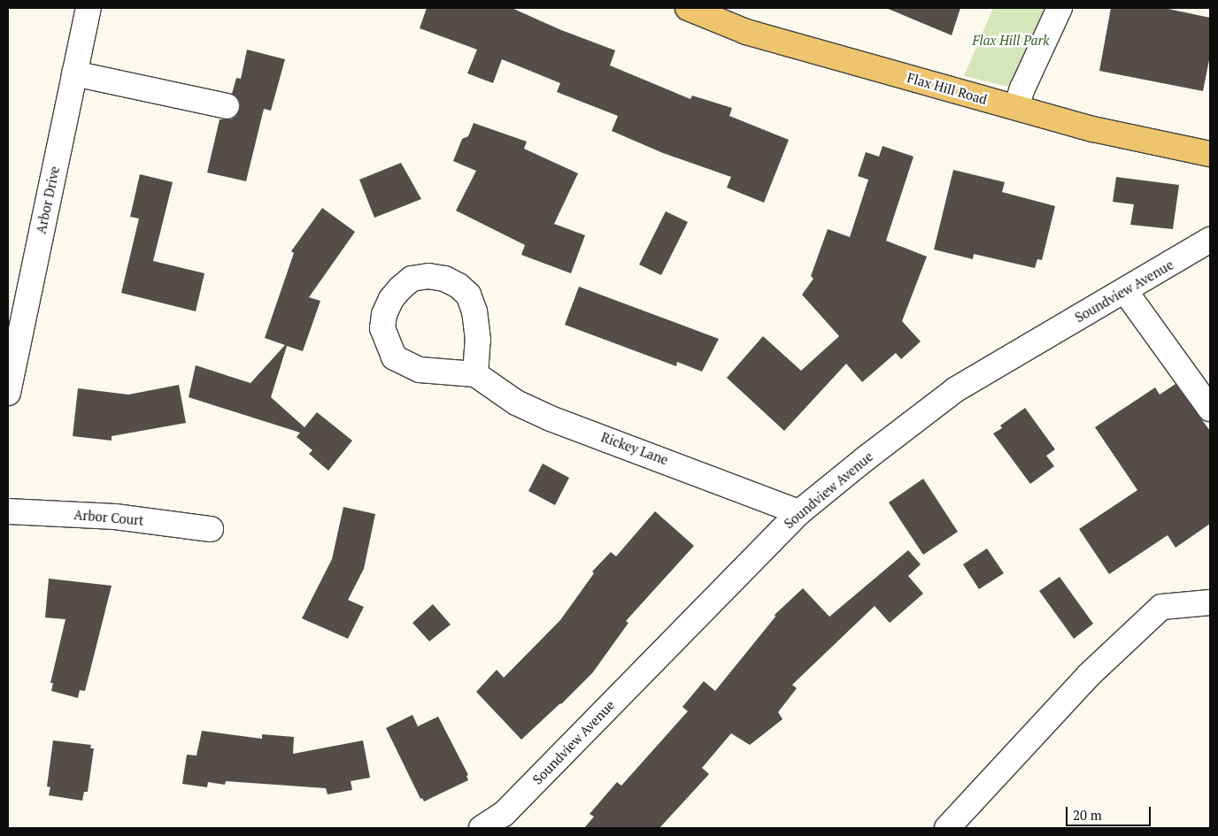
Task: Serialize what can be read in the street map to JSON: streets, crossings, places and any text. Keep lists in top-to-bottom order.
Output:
{
  "streets": {
    "main road": ["Flax Hill Road"],
    "street": [
      "Arbor Drive",
      "Soundview Avenue",
      "Rickey Lane",
      "Arbor Court"
    ]
  },
  "crossings": [
    ["Soundview Avenue", "Rickey Lane"]
  ],
  "parks": ["Flax Hill Park"],
  "scale_bar": "20 m"
}
